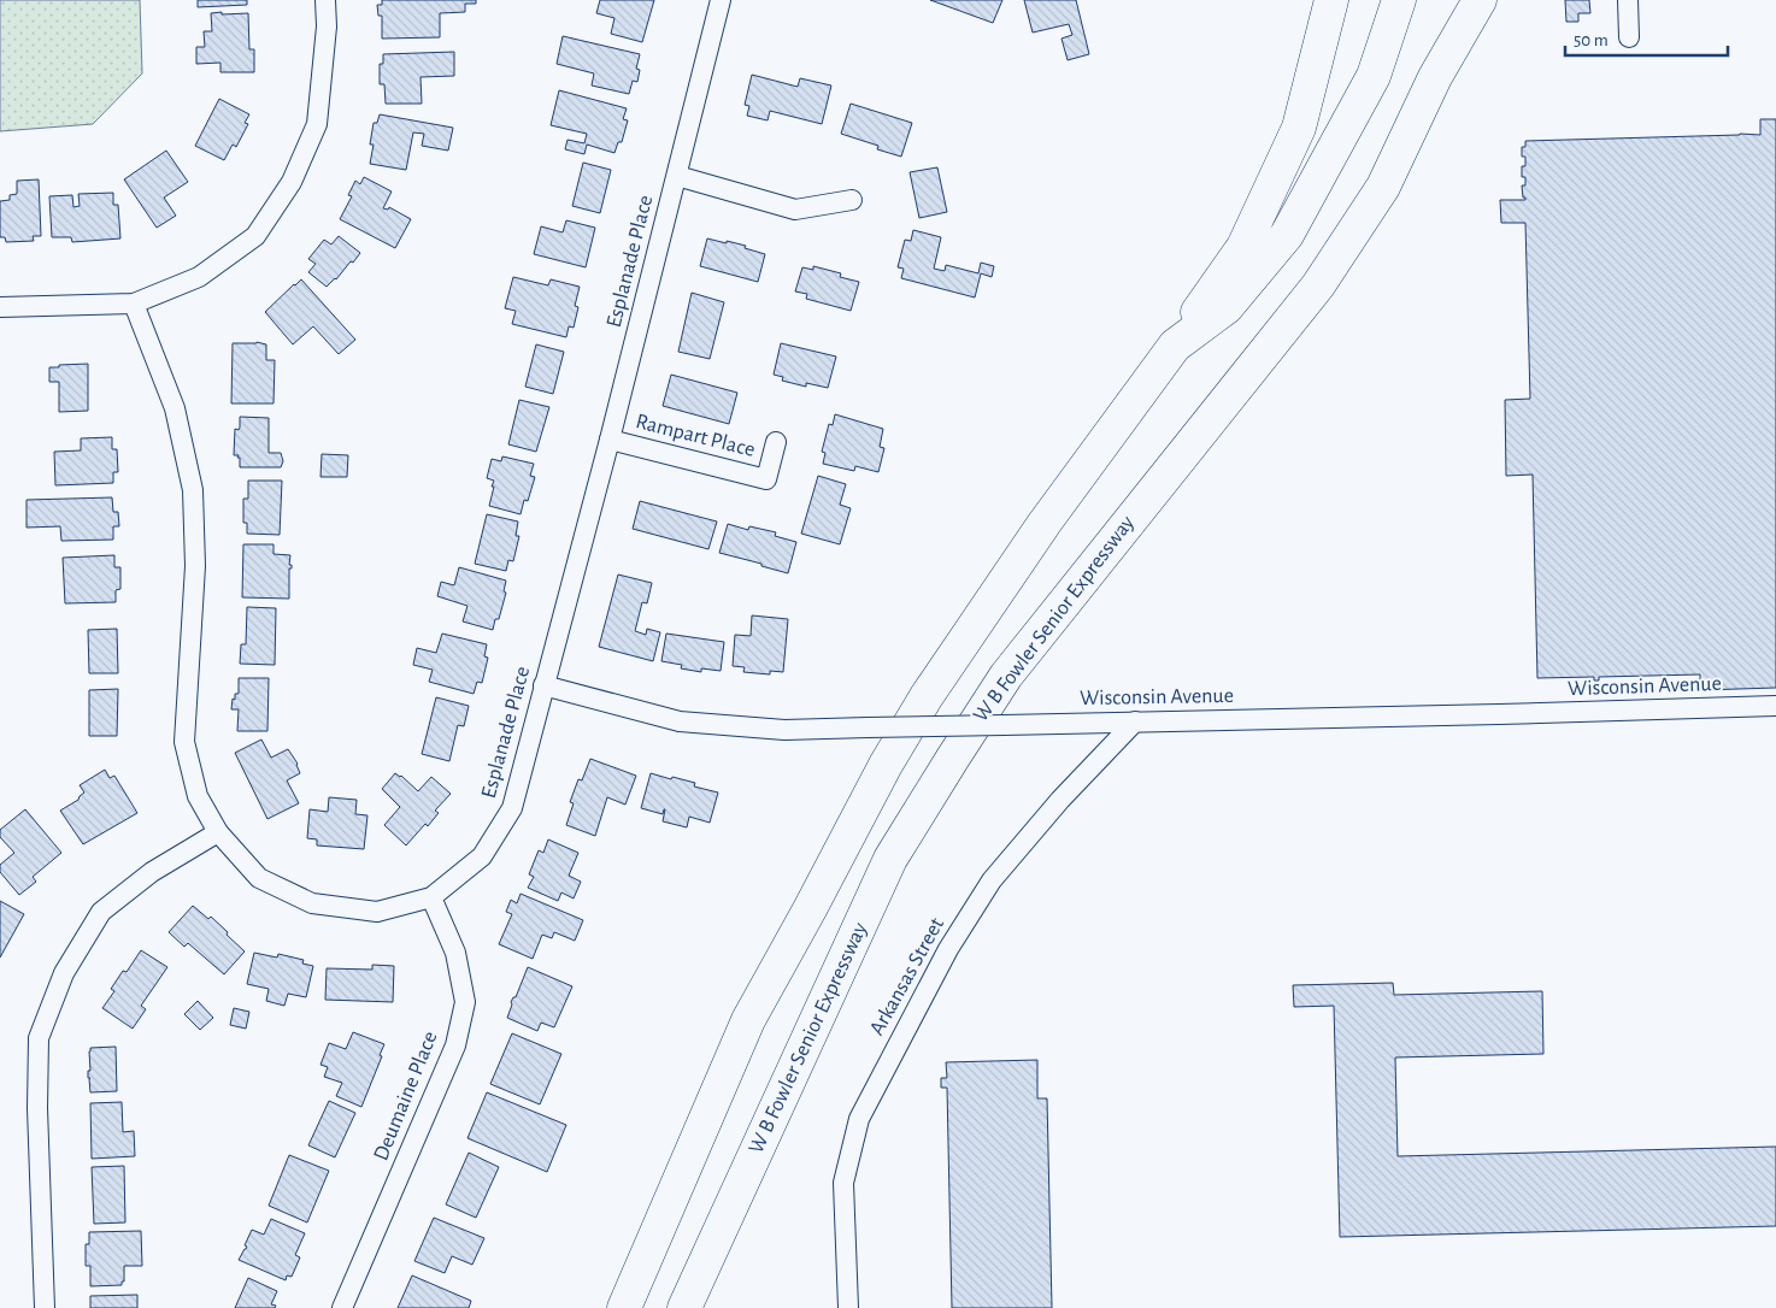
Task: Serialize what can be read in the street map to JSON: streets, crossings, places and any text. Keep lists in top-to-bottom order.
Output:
{
  "streets": {
    "highway": ["W B Fowler Senior Expressway"],
    "street": [
      "Esplanade Place",
      "Rampart Place",
      "Wisconsin Avenue",
      "Arkansas Street",
      "Deumaine Place"
    ]
  },
  "crossings": [
    ["Esplanade Place", "Rampart Place"],
    ["Esplanade Place", "Wisconsin Avenue"],
    ["Esplanade Place", "Deumaine Place"],
    ["Wisconsin Avenue", "Arkansas Street"]
  ],
  "scale_bar": "50 m"
}
